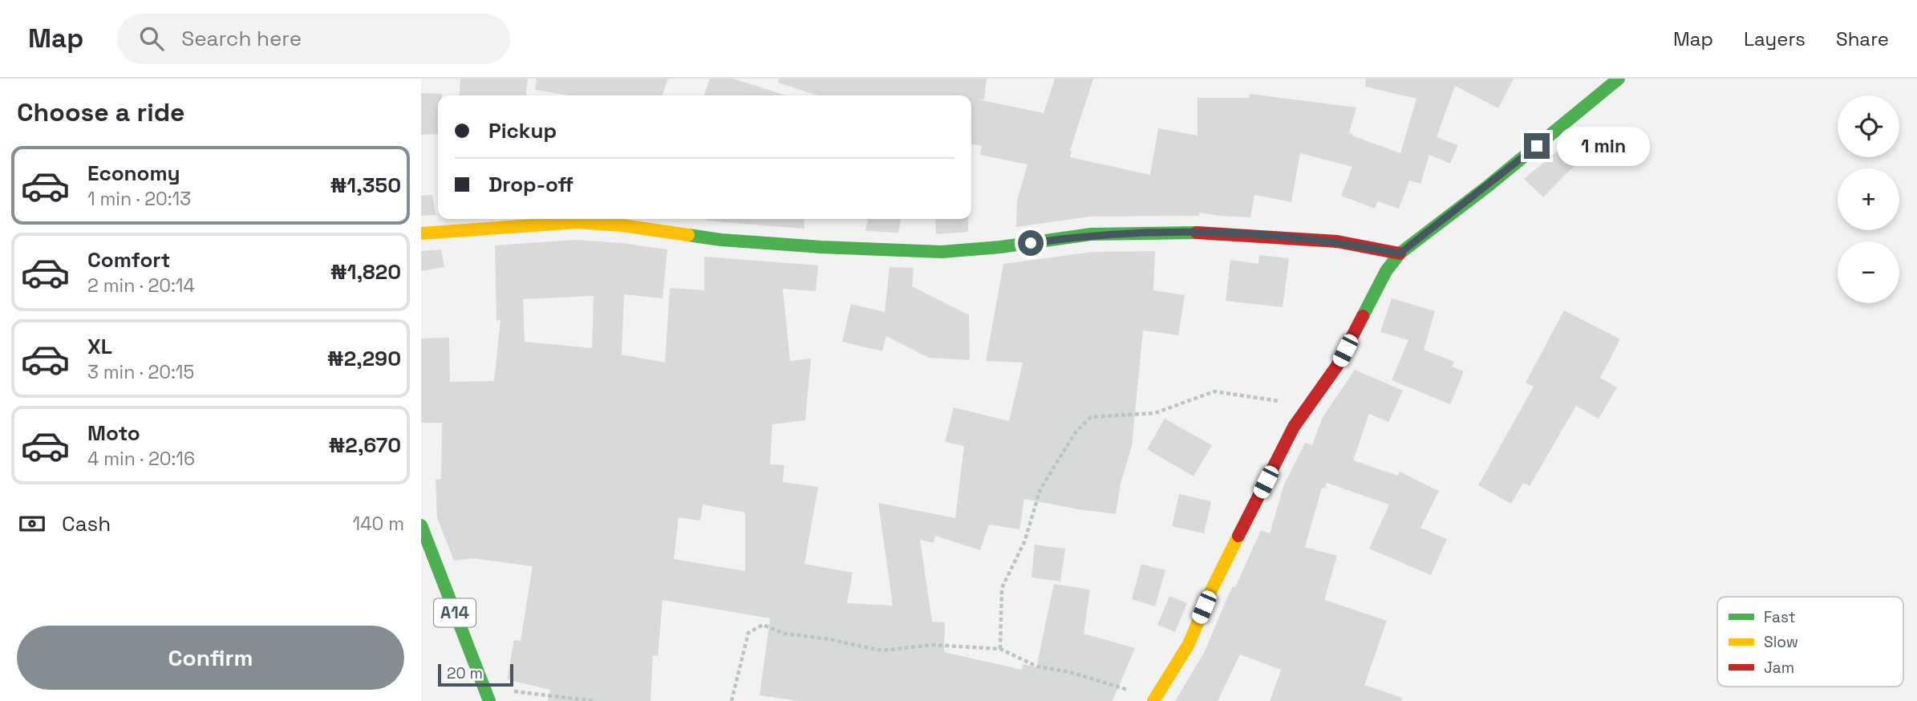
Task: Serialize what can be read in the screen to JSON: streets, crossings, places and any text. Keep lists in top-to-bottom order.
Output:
{
  "streets": {
    "main road": ["A14"]
  },
  "legend": ["Fast", "Slow", "Jam"],
  "scale_bar": "20 m",
  "page": {
    "header": "Map",
    "search": "Search here",
    "nav": ["Map", "Layers", "Share"],
    "heading": "Choose a ride",
    "map_buttons": ["+", "−"],
    "banner": ["Pickup", "Drop-off"],
    "bubble": "1 min",
    "list": [
      {
        "name": "Economy",
        "note": "1 min · 20:13",
        "value": "₦1,350"
      },
      {
        "name": "Comfort",
        "note": "2 min · 20:14",
        "value": "₦1,820"
      },
      {
        "name": "XL",
        "note": "3 min · 20:15",
        "value": "₦2,290"
      },
      {
        "name": "Moto",
        "note": "4 min · 20:16",
        "value": "₦2,670"
      }
    ],
    "pay": ["Cash", "140 m"],
    "buttons": "Confirm",
    "scale": "20 m"
  }
}
